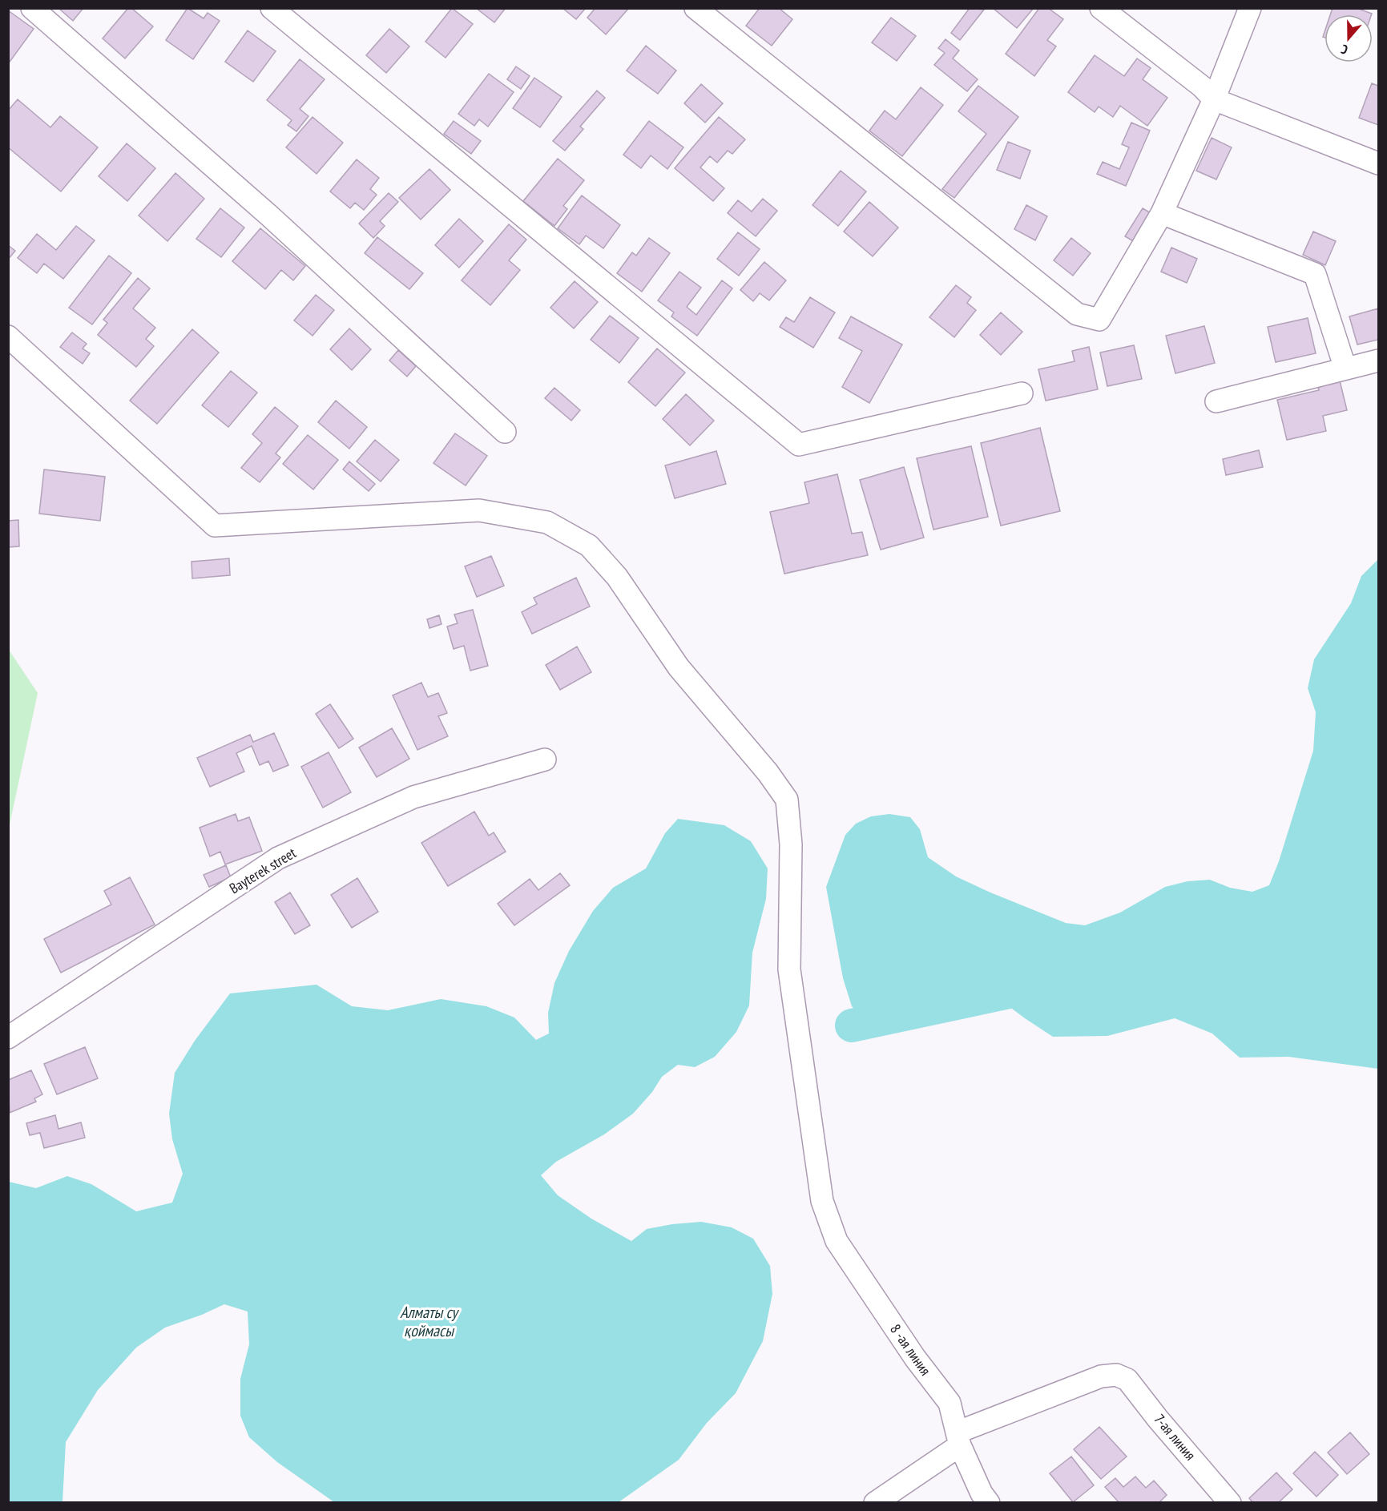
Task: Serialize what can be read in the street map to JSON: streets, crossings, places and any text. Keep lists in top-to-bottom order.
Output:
{
  "streets": {
    "street": ["Bayterek street", "8 -ая линия", "7-ая линия"]
  },
  "crossings": [
    ["8 -ая линия", "7-ая линия"]
  ],
  "water": ["Алматы су қоймасы"],
  "north": "bottom"
}
